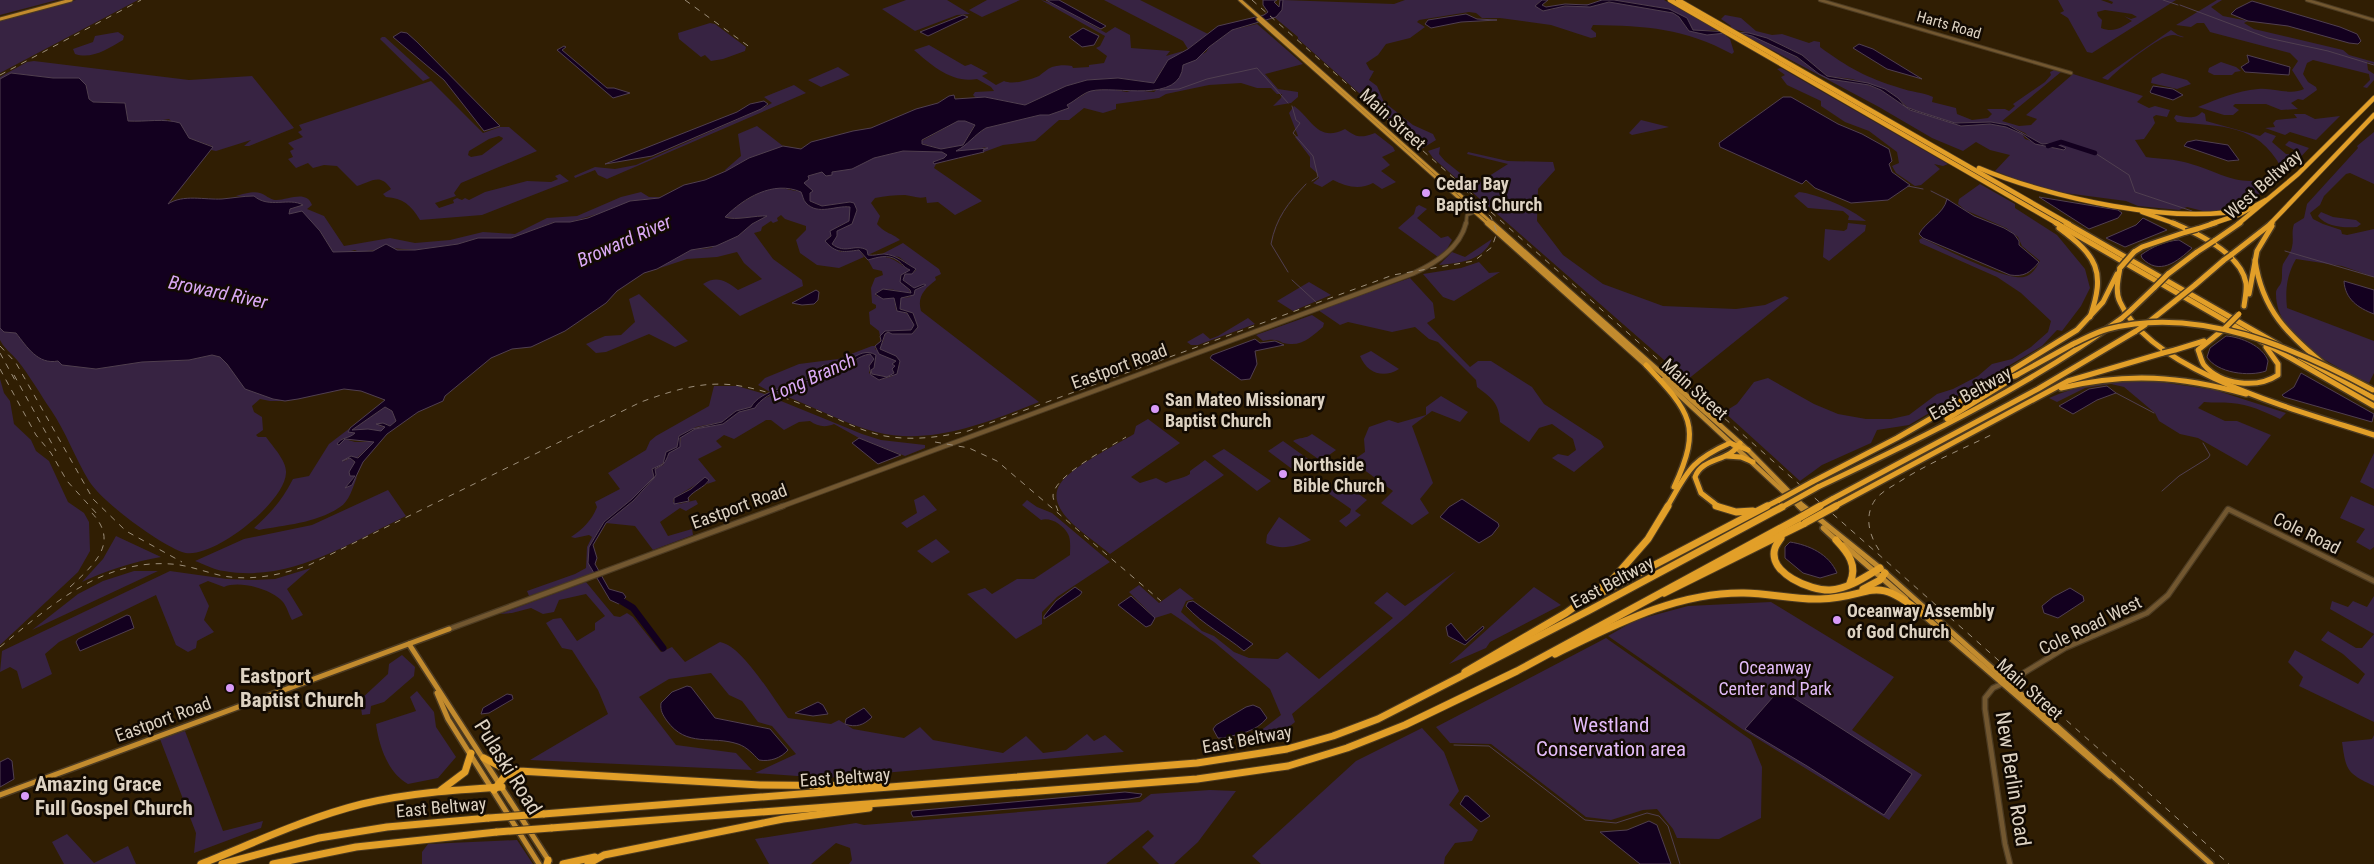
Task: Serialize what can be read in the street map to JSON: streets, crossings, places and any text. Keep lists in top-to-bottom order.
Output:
{
  "streets": {
    "highway": ["West Beltway", "East Beltway"],
    "main road": ["Main Street", "Eastport Road", "Pulaski Road"],
    "street": [
      "Harts Road",
      "Cole Road",
      "Cole Road West",
      "New Berlin Road"
    ]
  },
  "crossings": [
    ["Main Street", "Cole Road West"],
    ["Main Street", "New Berlin Road"],
    ["West Beltway", "East Beltway"],
    ["Eastport Road", "Pulaski Road"],
    ["Cole Road", "Cole Road West"],
    ["Cole Road West", "New Berlin Road"]
  ],
  "water": ["Broward River", "Long Branch"],
  "parks": ["Oceanway Center and Park", "Westland Conservation area"],
  "places": [
    "Cedar Bay Baptist Church",
    "San Mateo Missionary Baptist Church",
    "Northside Bible Church",
    "Oceanway Assembly of God Church",
    "Eastport Baptist Church",
    "Amazing Grace Full Gospel Church"
  ]
}
